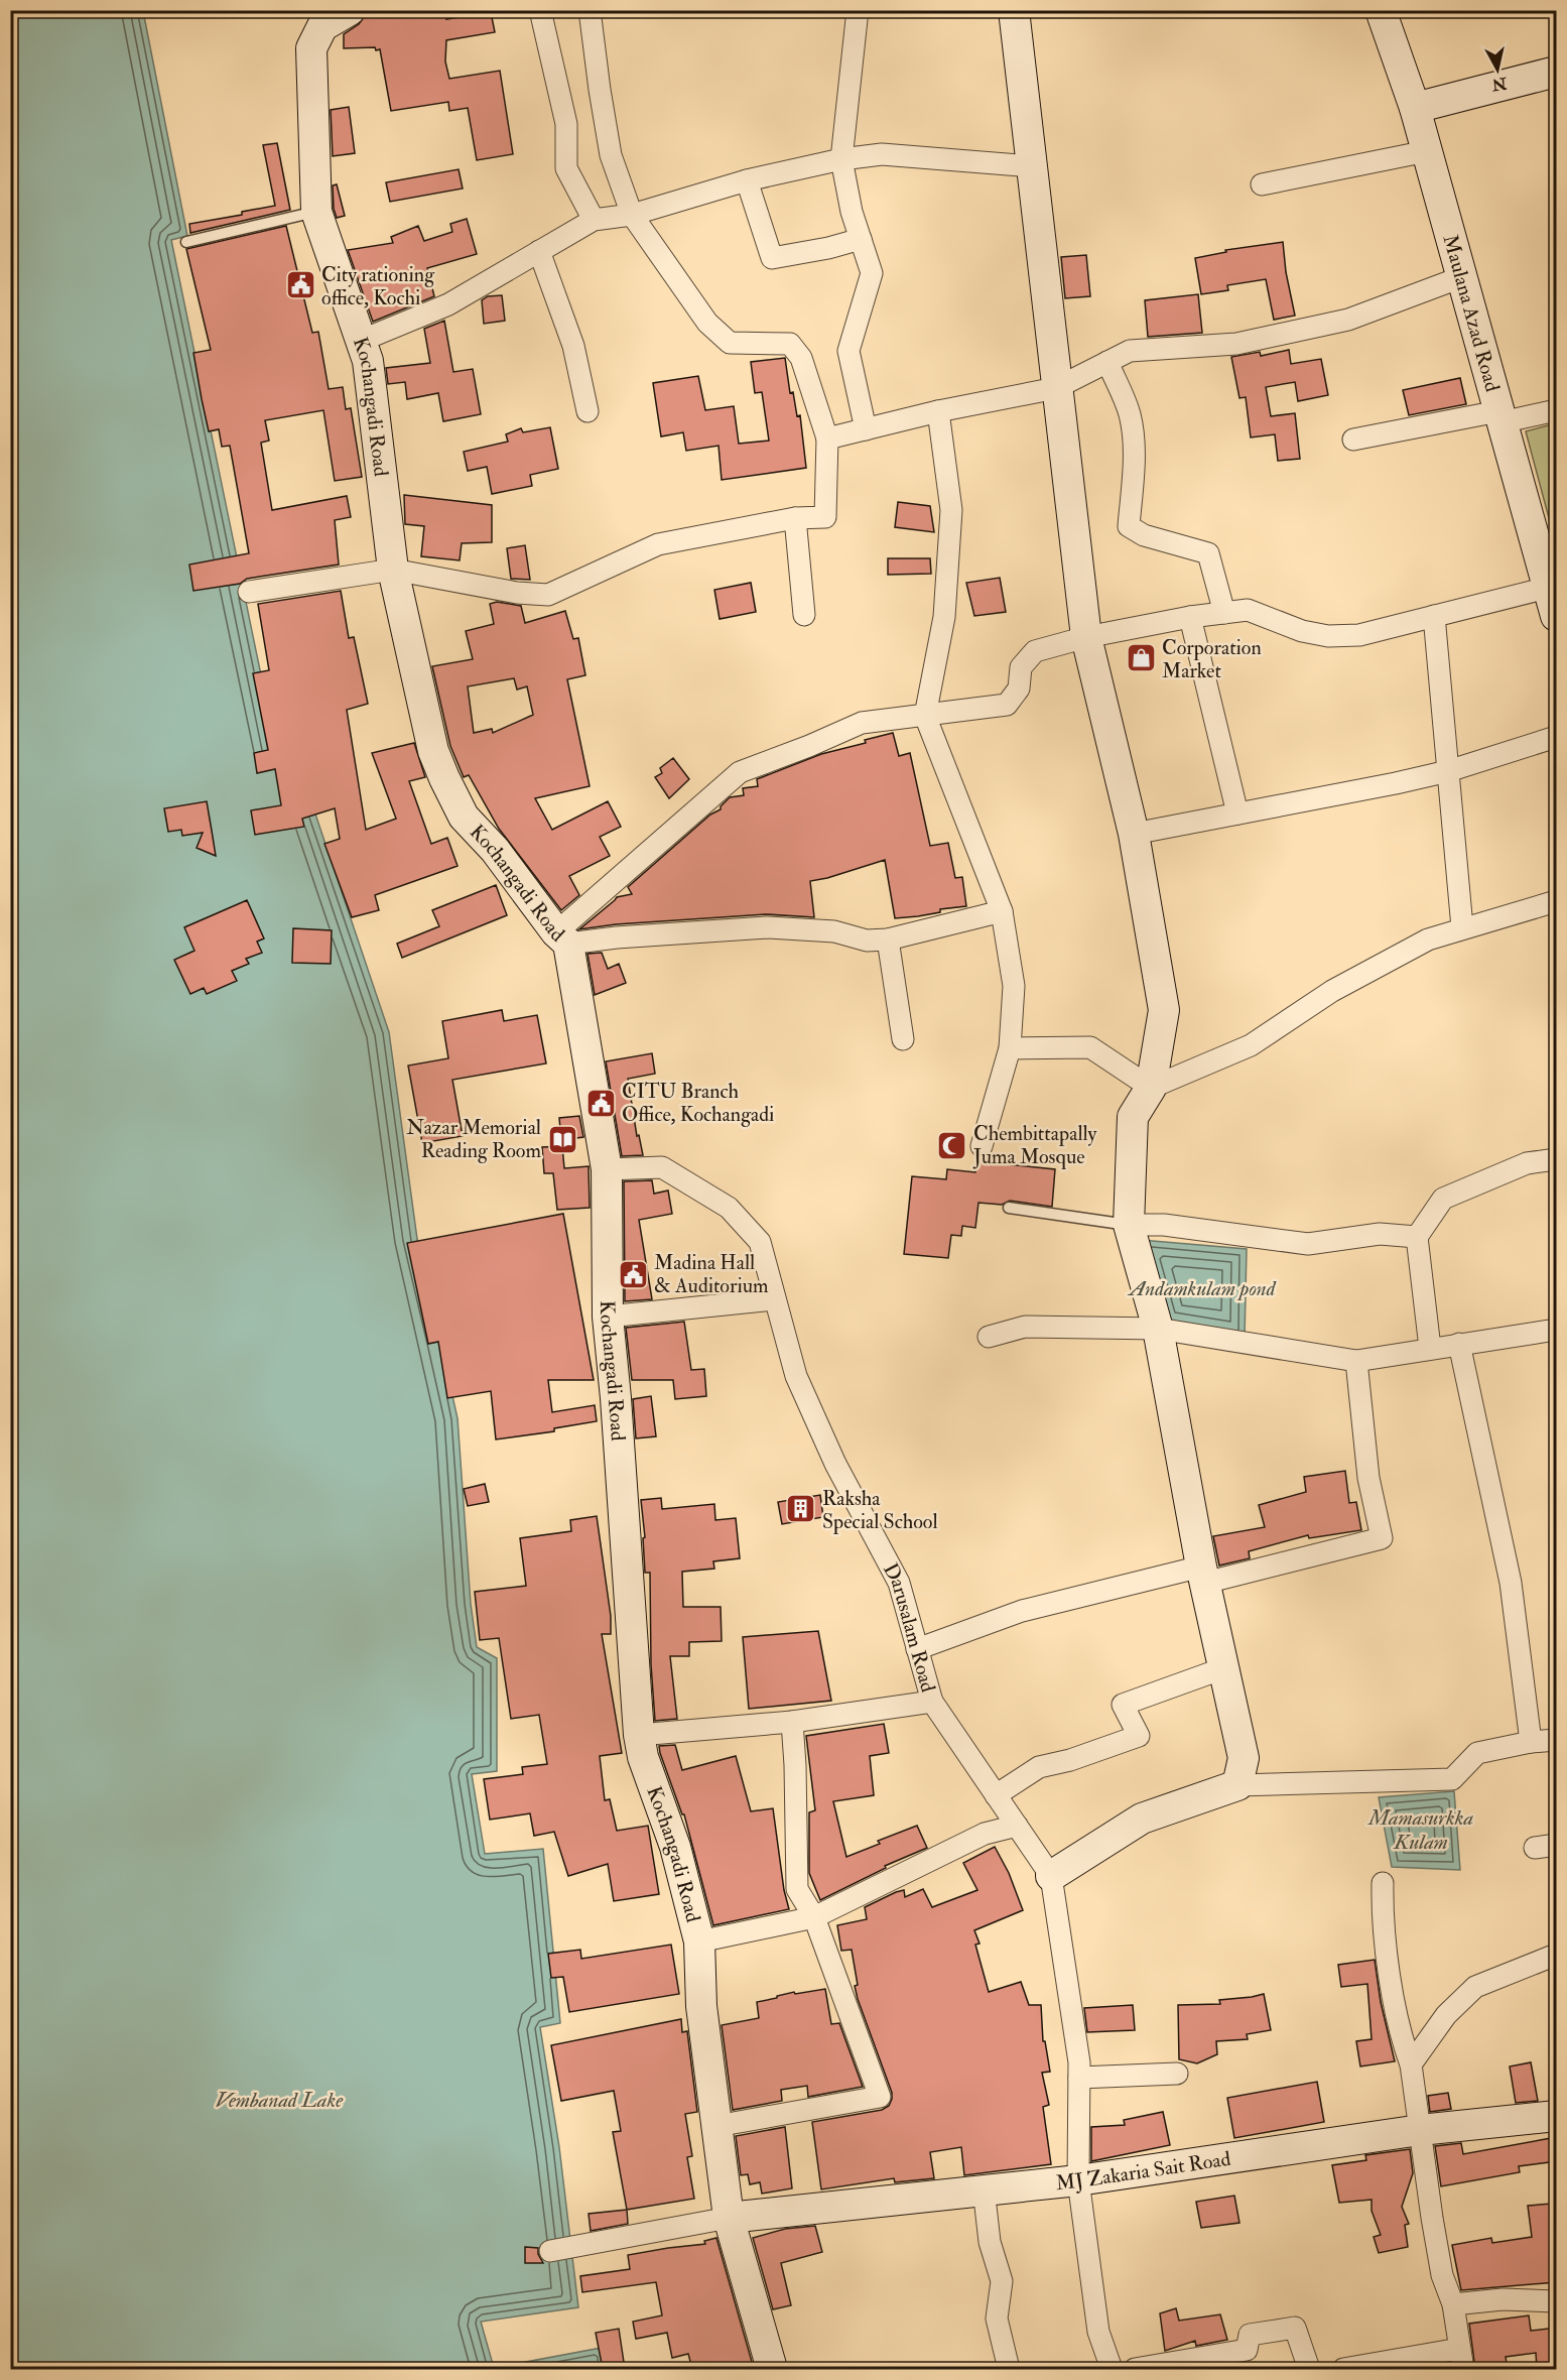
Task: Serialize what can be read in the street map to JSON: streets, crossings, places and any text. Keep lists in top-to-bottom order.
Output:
{
  "streets": {
    "street": [
      "Maulana Azad Road",
      "Kochangadi Road",
      "Darusalam Road",
      "MJ Zakaria Sait Road"
    ]
  },
  "crossings": [
    ["Kochangadi Road", "Darusalam Road"],
    ["Kochangadi Road", "MJ Zakaria Sait Road"],
    ["Darusalam Road", "MJ Zakaria Sait Road"]
  ],
  "water": ["Andamkulam pond", "Mamasurkka Kulam", "Vembanad Lake"],
  "places": {
    "public building": ["City rationing office, Kochi", "CITU Branch Office, Kochangadi", "Madina Hall & Auditorium"],
    "shop": ["Corporation Market"],
    "library": ["Nazar Memorial Reading Room"],
    "mosque": ["Chembittapally Juma Mosque"],
    "building": ["Raksha Special School"]
  },
  "north": "bottom"
}
